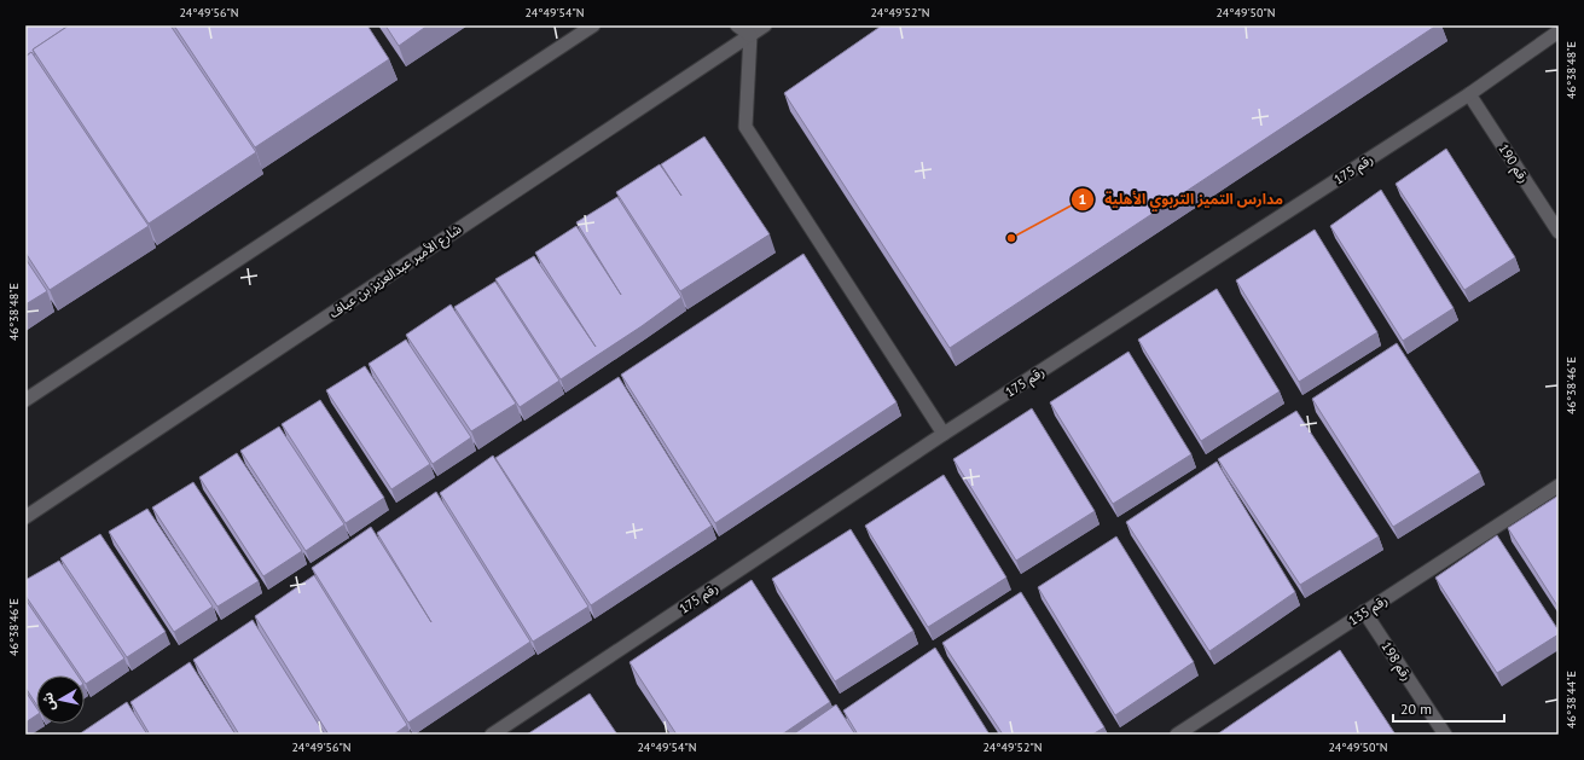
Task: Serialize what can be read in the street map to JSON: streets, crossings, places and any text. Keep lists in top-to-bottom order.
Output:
{
  "streets": {
    "street": [
      "رقم 190",
      "رقم 175",
      "شارع الأمير عبدالعزيز بن عياف",
      "رقم 135",
      "رقم 198"
    ]
  },
  "crossings": [
    ["رقم 190", "رقم 175"],
    ["رقم 135", "رقم 198"]
  ],
  "places": ["مدارس التميز التربوي الأهلية"],
  "scale_bar": "20 m",
  "north": "left",
  "coordinates": [
    "24°49'56\"N",
    "24°49'54\"N",
    "24°49'52\"N",
    "24°49'50\"N",
    "46°38'48\"E",
    "46°38'46\"E",
    "46°38'44\"E"
  ]
}
